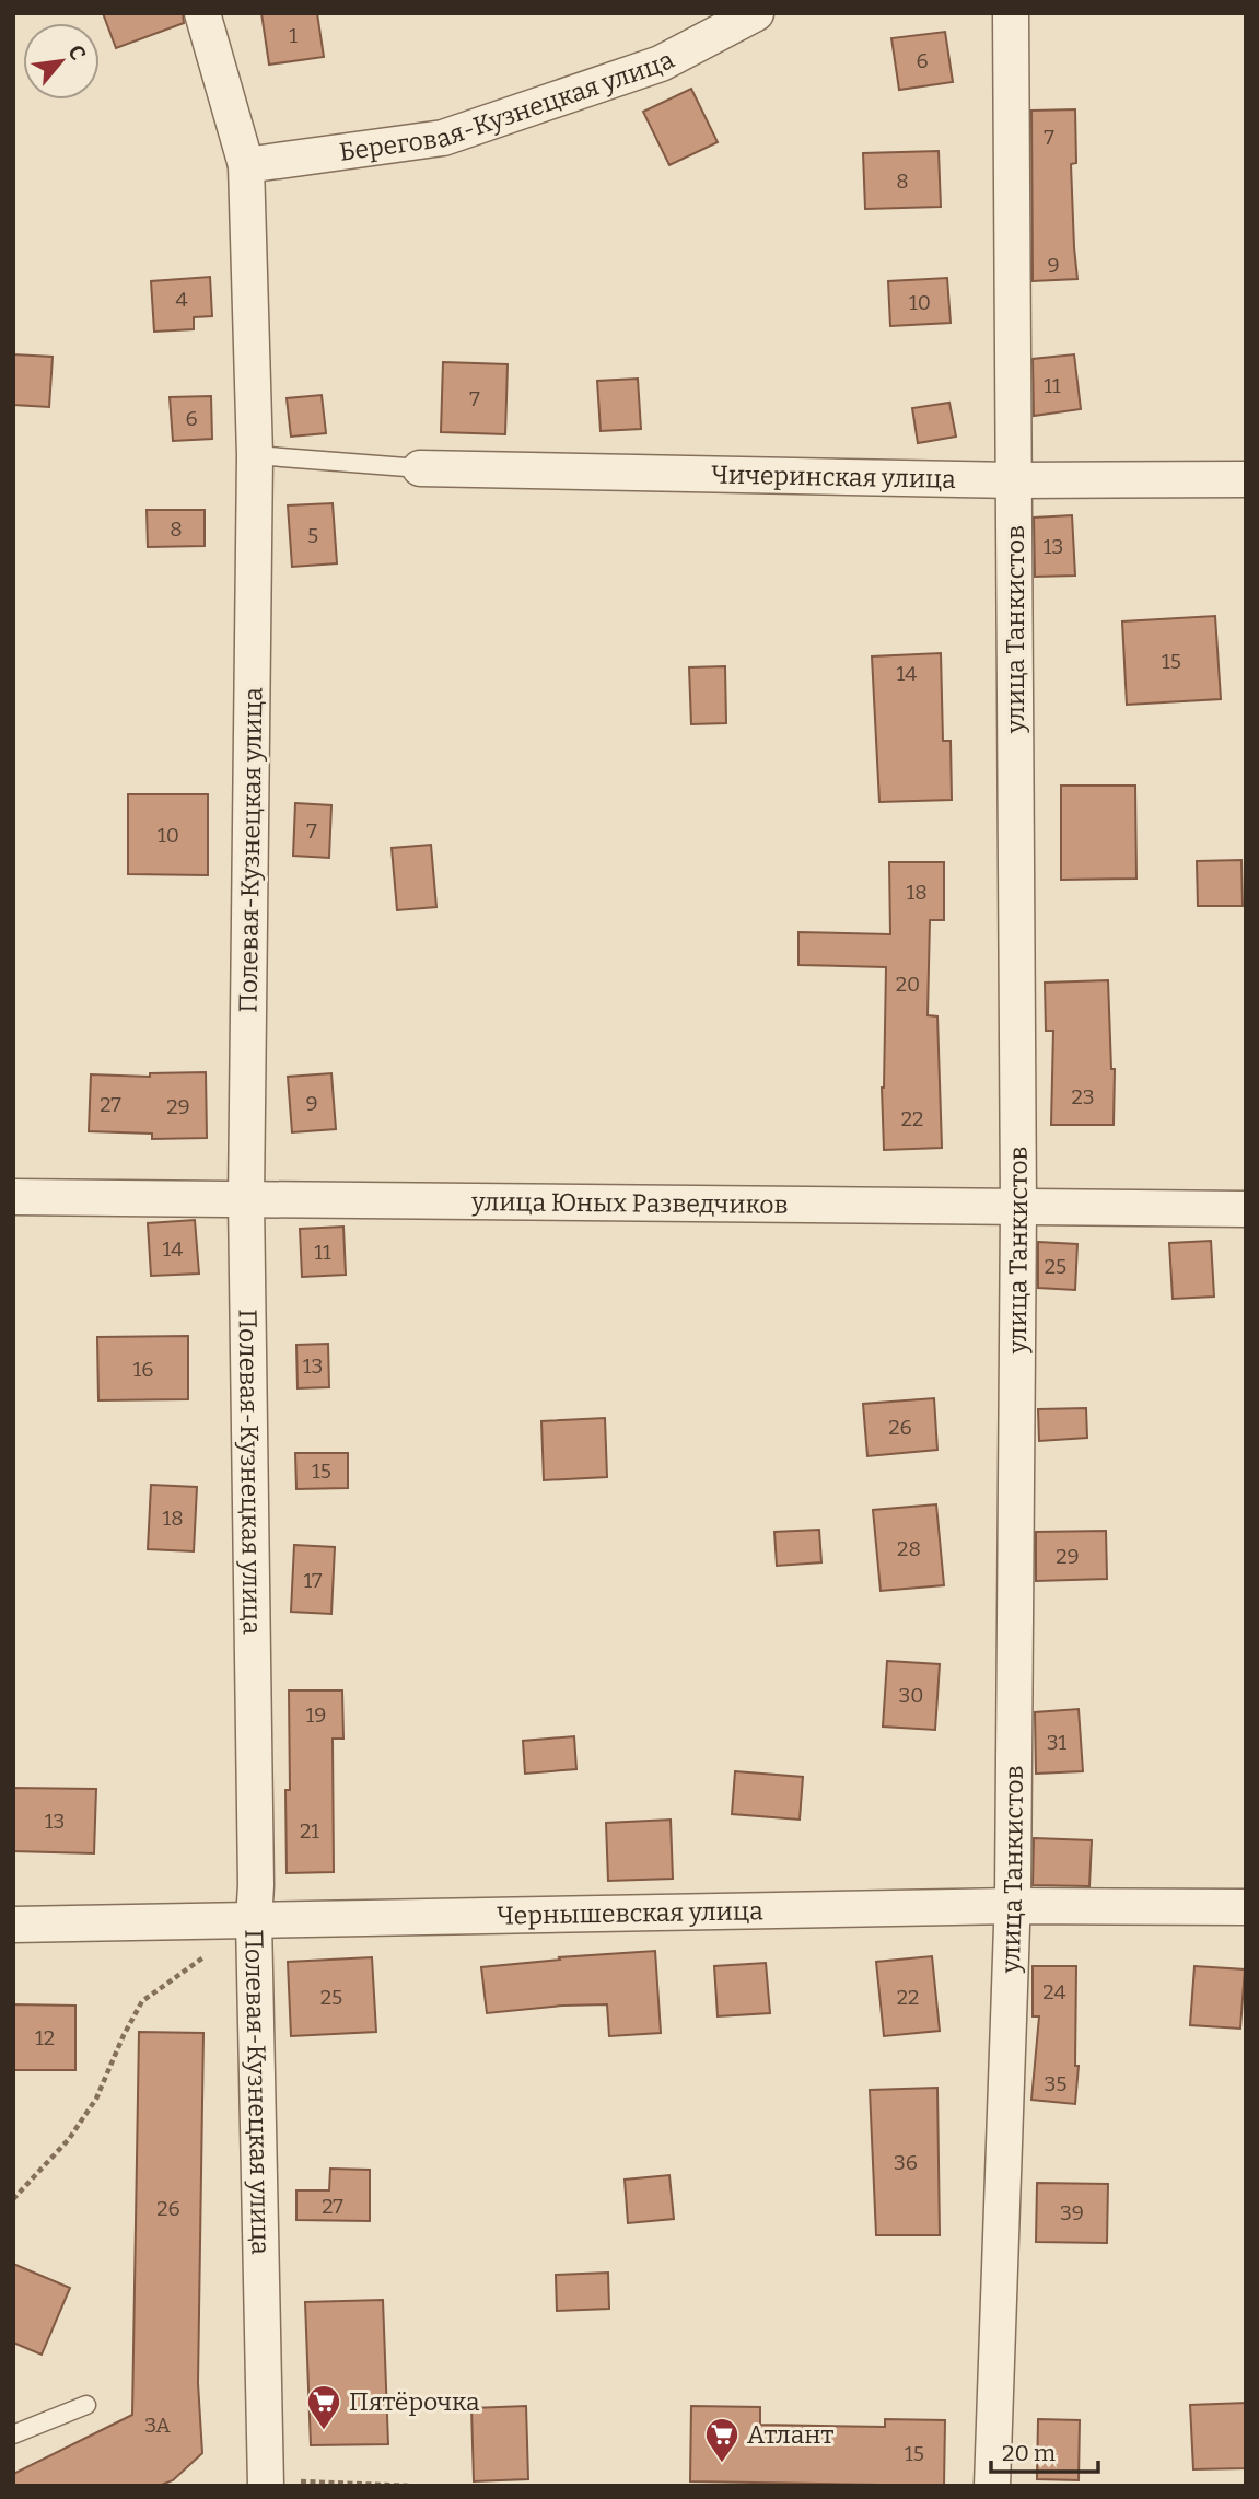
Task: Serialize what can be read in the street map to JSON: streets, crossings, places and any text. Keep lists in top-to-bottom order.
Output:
{
  "streets": {
    "street": [
      "Береговая-Кузнецкая улица",
      "Чичеринская улица",
      "улица Танкистов",
      "Полевая-Кузнецкая улица",
      "улица Юных Разведчиков",
      "Чернышевская улица"
    ]
  },
  "crossings": [
    ["Береговая-Кузнецкая улица", "Полевая-Кузнецкая улица"],
    ["Чичеринская улица", "улица Танкистов"],
    ["улица Танкистов", "улица Юных Разведчиков"],
    ["улица Танкистов", "Чернышевская улица"],
    ["Полевая-Кузнецкая улица", "улица Юных Разведчиков"],
    ["Полевая-Кузнецкая улица", "Чернышевская улица"]
  ],
  "places": {
    "supermarket": ["Пятёрочка", "Атлант"]
  },
  "house_numbers": [
    "1",
    "6",
    "7",
    "8",
    "9",
    "4",
    "10",
    "11",
    "7",
    "6",
    "8",
    "5",
    "13",
    "15",
    "14",
    "7",
    "10",
    "18",
    "20",
    "23",
    "9",
    "27",
    "29",
    "22",
    "14",
    "11",
    "25",
    "13",
    "16",
    "26",
    "15",
    "18",
    "28",
    "29",
    "17",
    "30",
    "19",
    "31",
    "13",
    "21",
    "24",
    "25",
    "22",
    "12",
    "35",
    "36",
    "27",
    "26",
    "39",
    "3А",
    "15"
  ],
  "scale_bar": "20 m",
  "north": "top right"
}
